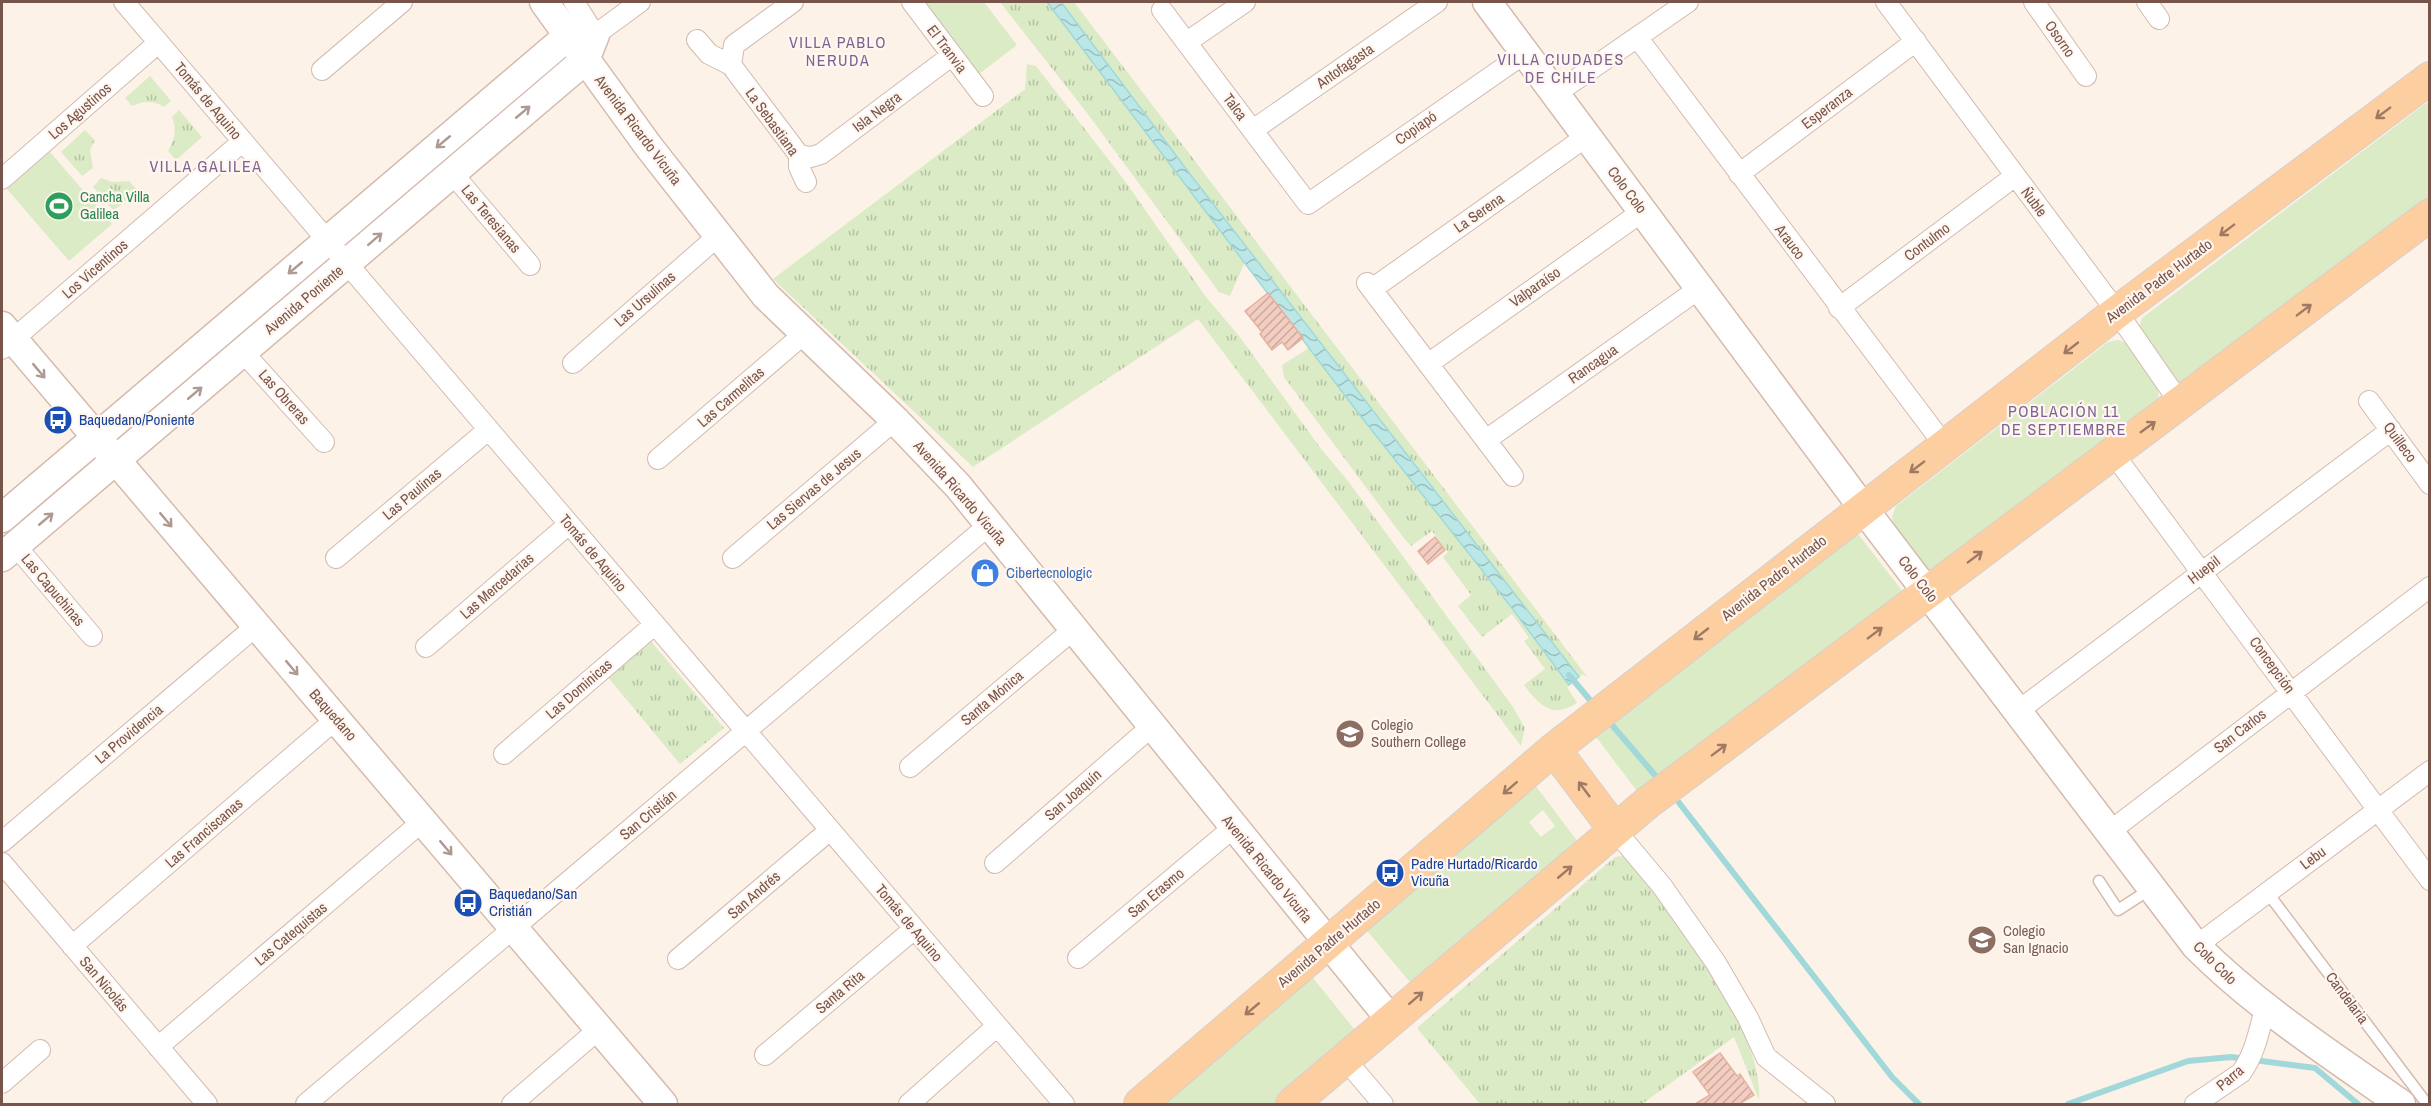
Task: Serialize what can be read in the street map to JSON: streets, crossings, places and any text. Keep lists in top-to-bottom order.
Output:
{
  "streets": {
    "main road": ["Avenida Padre Hurtado"],
    "street": [
      "Osorno",
      "El Tranvia",
      "Antofagasta",
      "Tomás de Aquino",
      "Talca",
      "Esperanza",
      "Los Agustinos",
      "Isla Negra",
      "La Sebastiana",
      "Copiapó",
      "Avenida Ricardo Vicuña",
      "Colo Colo",
      "Ñuble",
      "La Serena",
      "Las Teresianas",
      "Arauco",
      "Contulmo",
      "Los Vicentinos",
      "Valparaíso",
      "Las Ursulinas",
      "Avenida Poniente",
      "Rancagua",
      "Las Obreras",
      "Las Carmelitas",
      "Quilleco",
      "Las Siervas de Jesus",
      "Las Paulinas",
      "Huepil",
      "Las Mercedarias",
      "Las Capuchinas",
      "Concepción",
      "Las Dominicas",
      "Santa Mónica",
      "Baquedano",
      "San Carlos",
      "La Providencia",
      "San Joaquín",
      "San Cristián",
      "Las Franciscanas",
      "Lebu",
      "San Erasmo",
      "San Andrés",
      "Las Catequistas",
      "San Nicolás",
      "Santa Rita",
      "Parra"
    ],
    "lane": ["Candelaria"]
  },
  "crossings": [
    ["El Tranvia", "Isla Negra"],
    ["Antofagasta", "Talca"],
    ["Tomás de Aquino", "Los Agustinos"],
    ["Tomás de Aquino", "Los Vicentinos"],
    ["Tomás de Aquino", "Avenida Poniente"],
    ["Tomás de Aquino", "Las Paulinas"],
    ["Tomás de Aquino", "Las Mercedarias"],
    ["Tomás de Aquino", "Las Dominicas"],
    ["Tomás de Aquino", "San Cristián"],
    ["Tomás de Aquino", "San Andrés"],
    ["Tomás de Aquino", "Santa Rita"],
    ["Talca", "Copiapó"],
    ["Esperanza", "Ñuble"],
    ["Esperanza", "Arauco"],
    ["Isla Negra", "La Sebastiana"],
    ["Copiapó", "Colo Colo"],
    ["Avenida Ricardo Vicuña", "Avenida Padre Hurtado"],
    ["Avenida Ricardo Vicuña", "Las Ursulinas"],
    ["Avenida Ricardo Vicuña", "Avenida Poniente"],
    ["Avenida Ricardo Vicuña", "Las Carmelitas"],
    ["Avenida Ricardo Vicuña", "Las Siervas de Jesus"],
    ["Avenida Ricardo Vicuña", "Santa Mónica"],
    ["Avenida Ricardo Vicuña", "San Joaquín"],
    ["Avenida Ricardo Vicuña", "San Cristián"],
    ["Avenida Ricardo Vicuña", "San Erasmo"],
    ["Colo Colo", "La Serena"],
    ["Colo Colo", "Avenida Padre Hurtado"],
    ["Colo Colo", "Valparaíso"],
    ["Colo Colo", "Rancagua"],
    ["Colo Colo", "Huepil"],
    ["Colo Colo", "San Carlos"],
    ["Colo Colo", "Lebu"],
    ["Colo Colo", "Parra"],
    ["Ñuble", "Contulmo"],
    ["Ñuble", "Avenida Padre Hurtado"],
    ["La Serena", "Valparaíso"],
    ["Las Teresianas", "Avenida Poniente"],
    ["Arauco", "Contulmo"],
    ["Arauco", "Avenida Padre Hurtado"],
    ["Los Vicentinos", "Baquedano"],
    ["Avenida Poniente", "Las Obreras"],
    ["Avenida Poniente", "Las Capuchinas"],
    ["Avenida Poniente", "Baquedano"],
    ["Quilleco", "Huepil"],
    ["Huepil", "Concepción"],
    ["Concepción", "San Carlos"],
    ["Concepción", "Lebu"],
    ["Baquedano", "La Providencia"],
    ["Baquedano", "San Cristián"],
    ["Baquedano", "Las Franciscanas"],
    ["Baquedano", "Las Catequistas"],
    ["Las Franciscanas", "San Nicolás"],
    ["Lebu", "Candelaria"],
    ["Las Catequistas", "San Nicolás"]
  ],
  "one_way": ["Baquedano"],
  "districts": [
    "VILLA PABLO NERUDA",
    "VILLA CIUDADES DE CHILE",
    "VILLA GALILEA",
    "POBLACIÓN 11 DE SEPTIEMBRE"
  ],
  "places": {
    "sports": ["Cancha Villa Galilea"],
    "bus stop": ["Baquedano/Poniente", "Padre Hurtado/Ricardo Vicuña", "Baquedano/San Cristián"],
    "shop": ["Cibertecnologic"],
    "school or university": ["Colegio Southern College", "Colegio San Ignacio"]
  }
}
